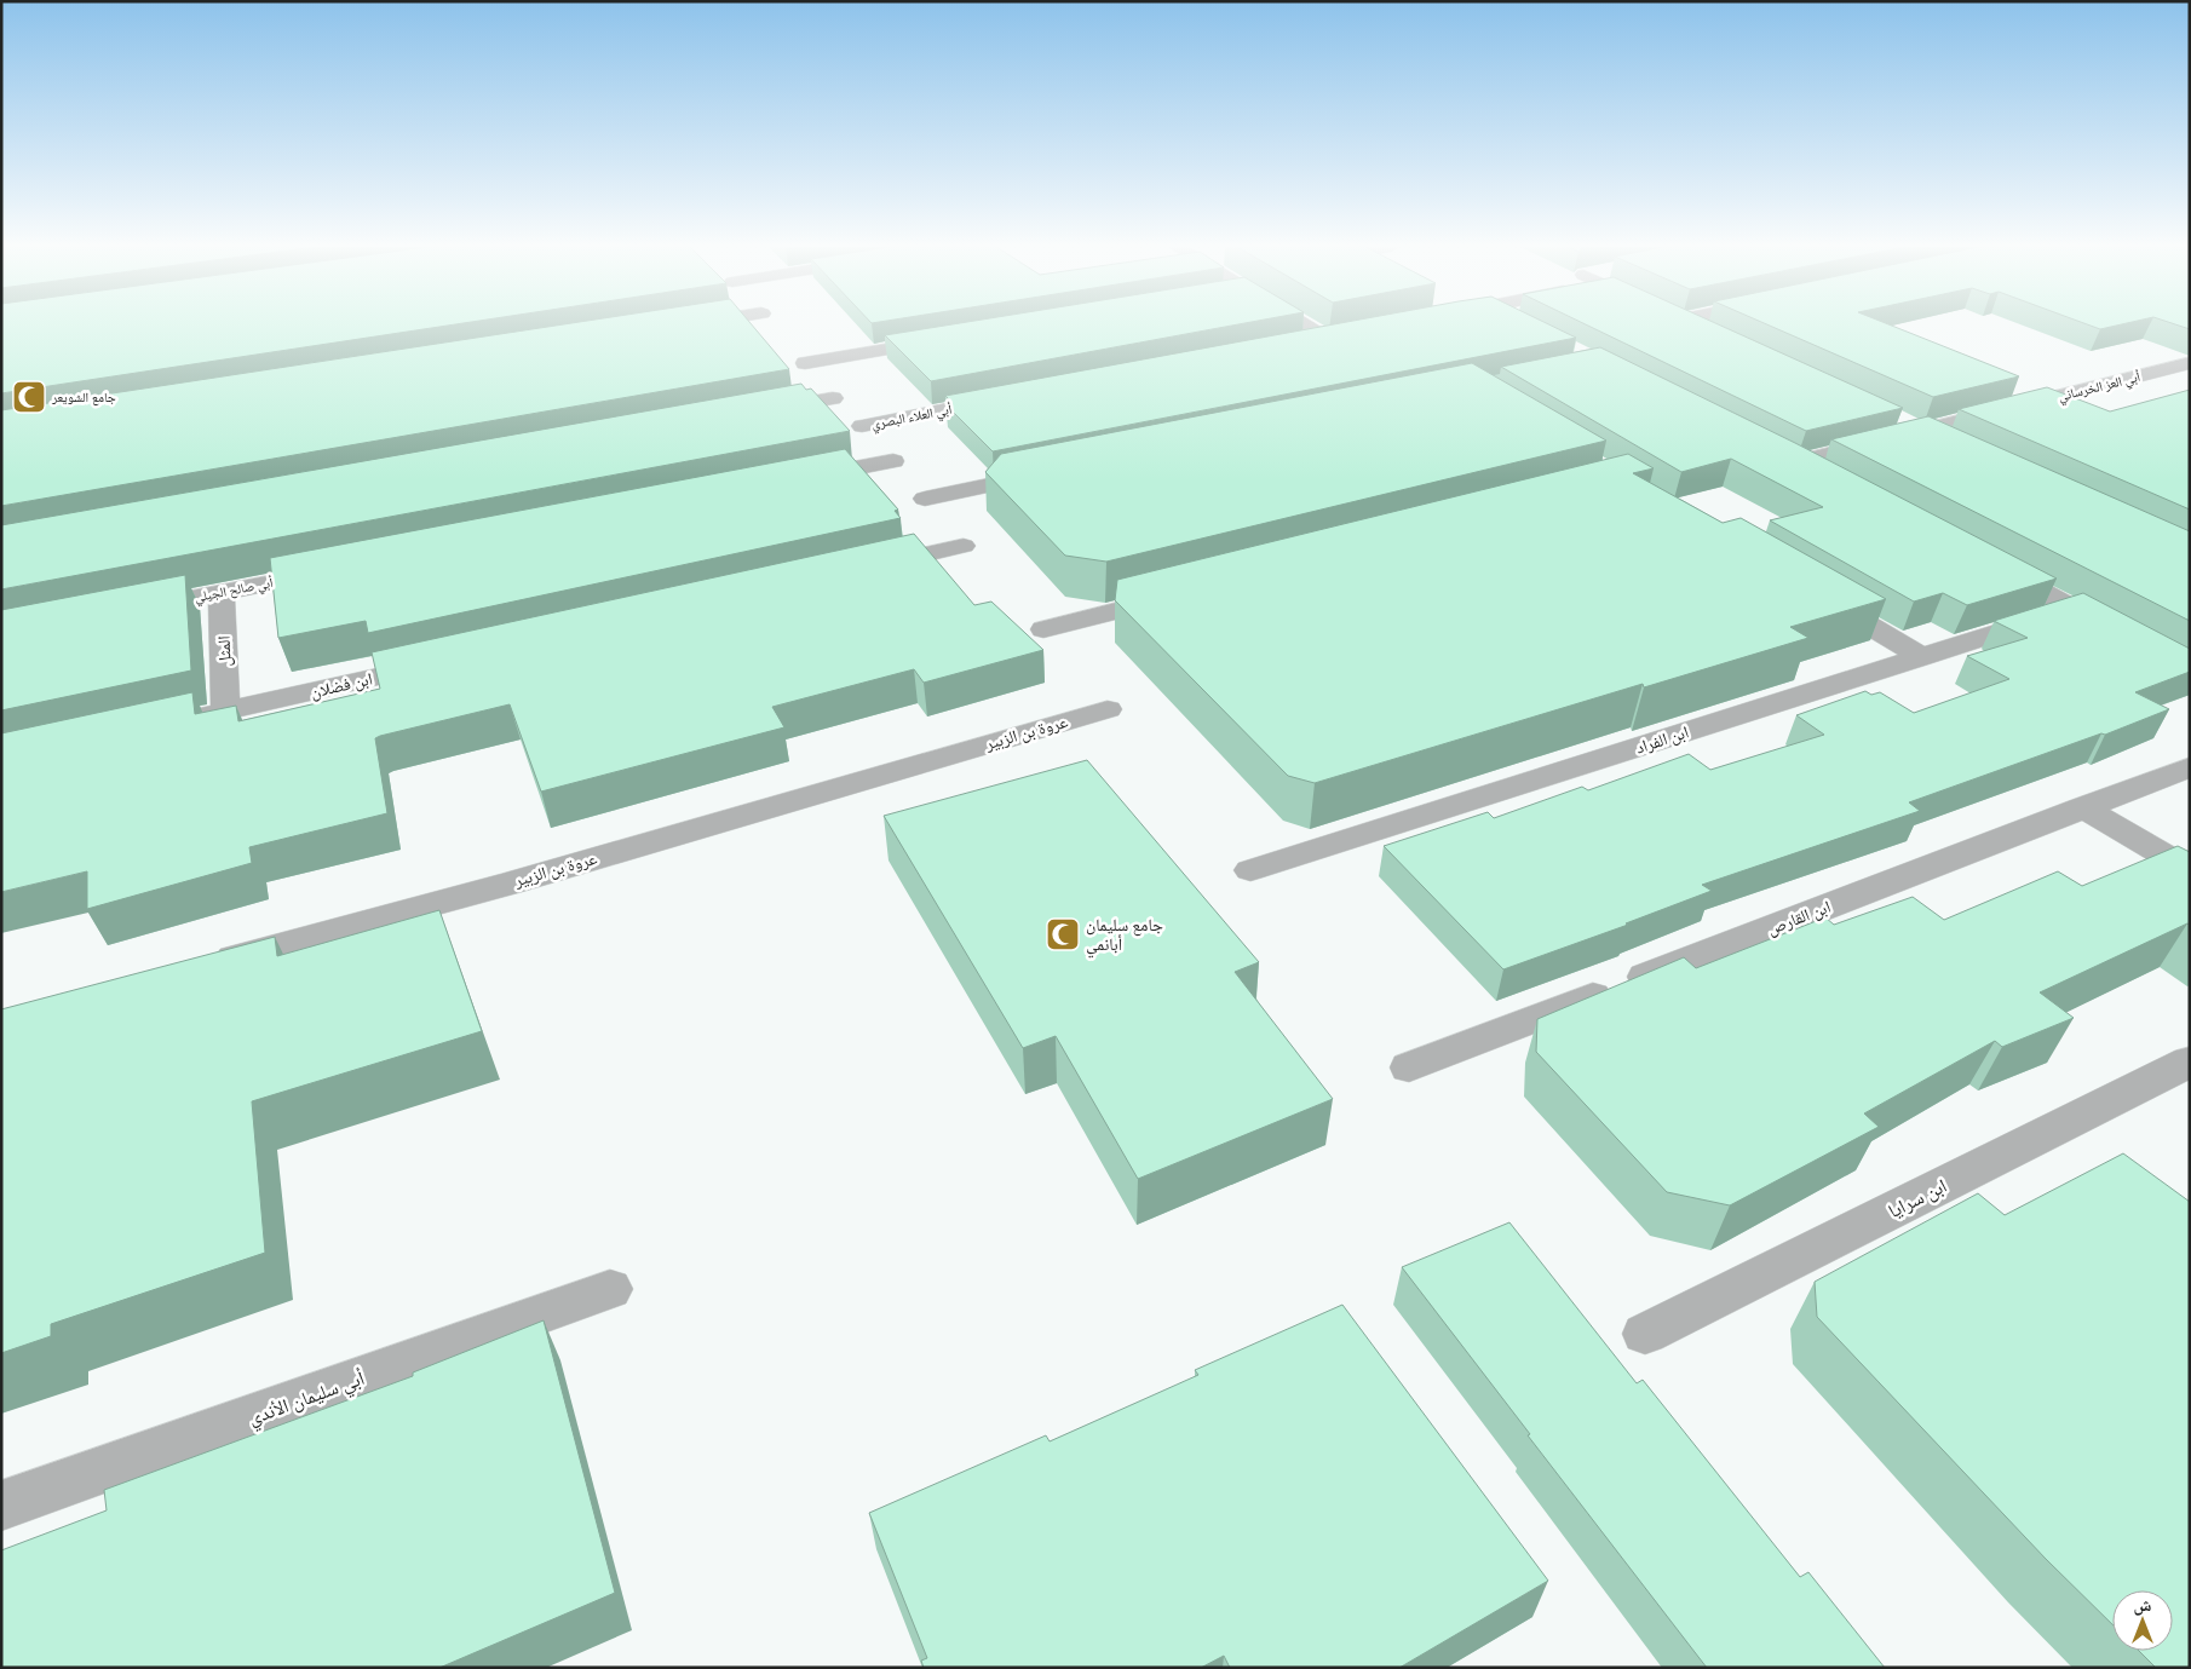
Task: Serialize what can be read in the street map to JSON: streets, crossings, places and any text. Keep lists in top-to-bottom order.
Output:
{
  "streets": {
    "street": [
      "أبي العز الخرساني",
      "أبي العلاء البصري",
      "أبي صالح الجيلي",
      "المثل",
      "ابن فضلان",
      "عروة بن الزبير",
      "ابن الفراد",
      "ابن القارص",
      "ابن سرايا",
      "أبي سليمان الأندي"
    ]
  },
  "crossings": [
    ["أبي صالح الجيلي", "المثل"],
    ["المثل", "ابن فضلان"]
  ],
  "places": {
    "mosque": ["جامع الشويعر", "جامع سليمان أبانمي"]
  },
  "north": "top"
}
